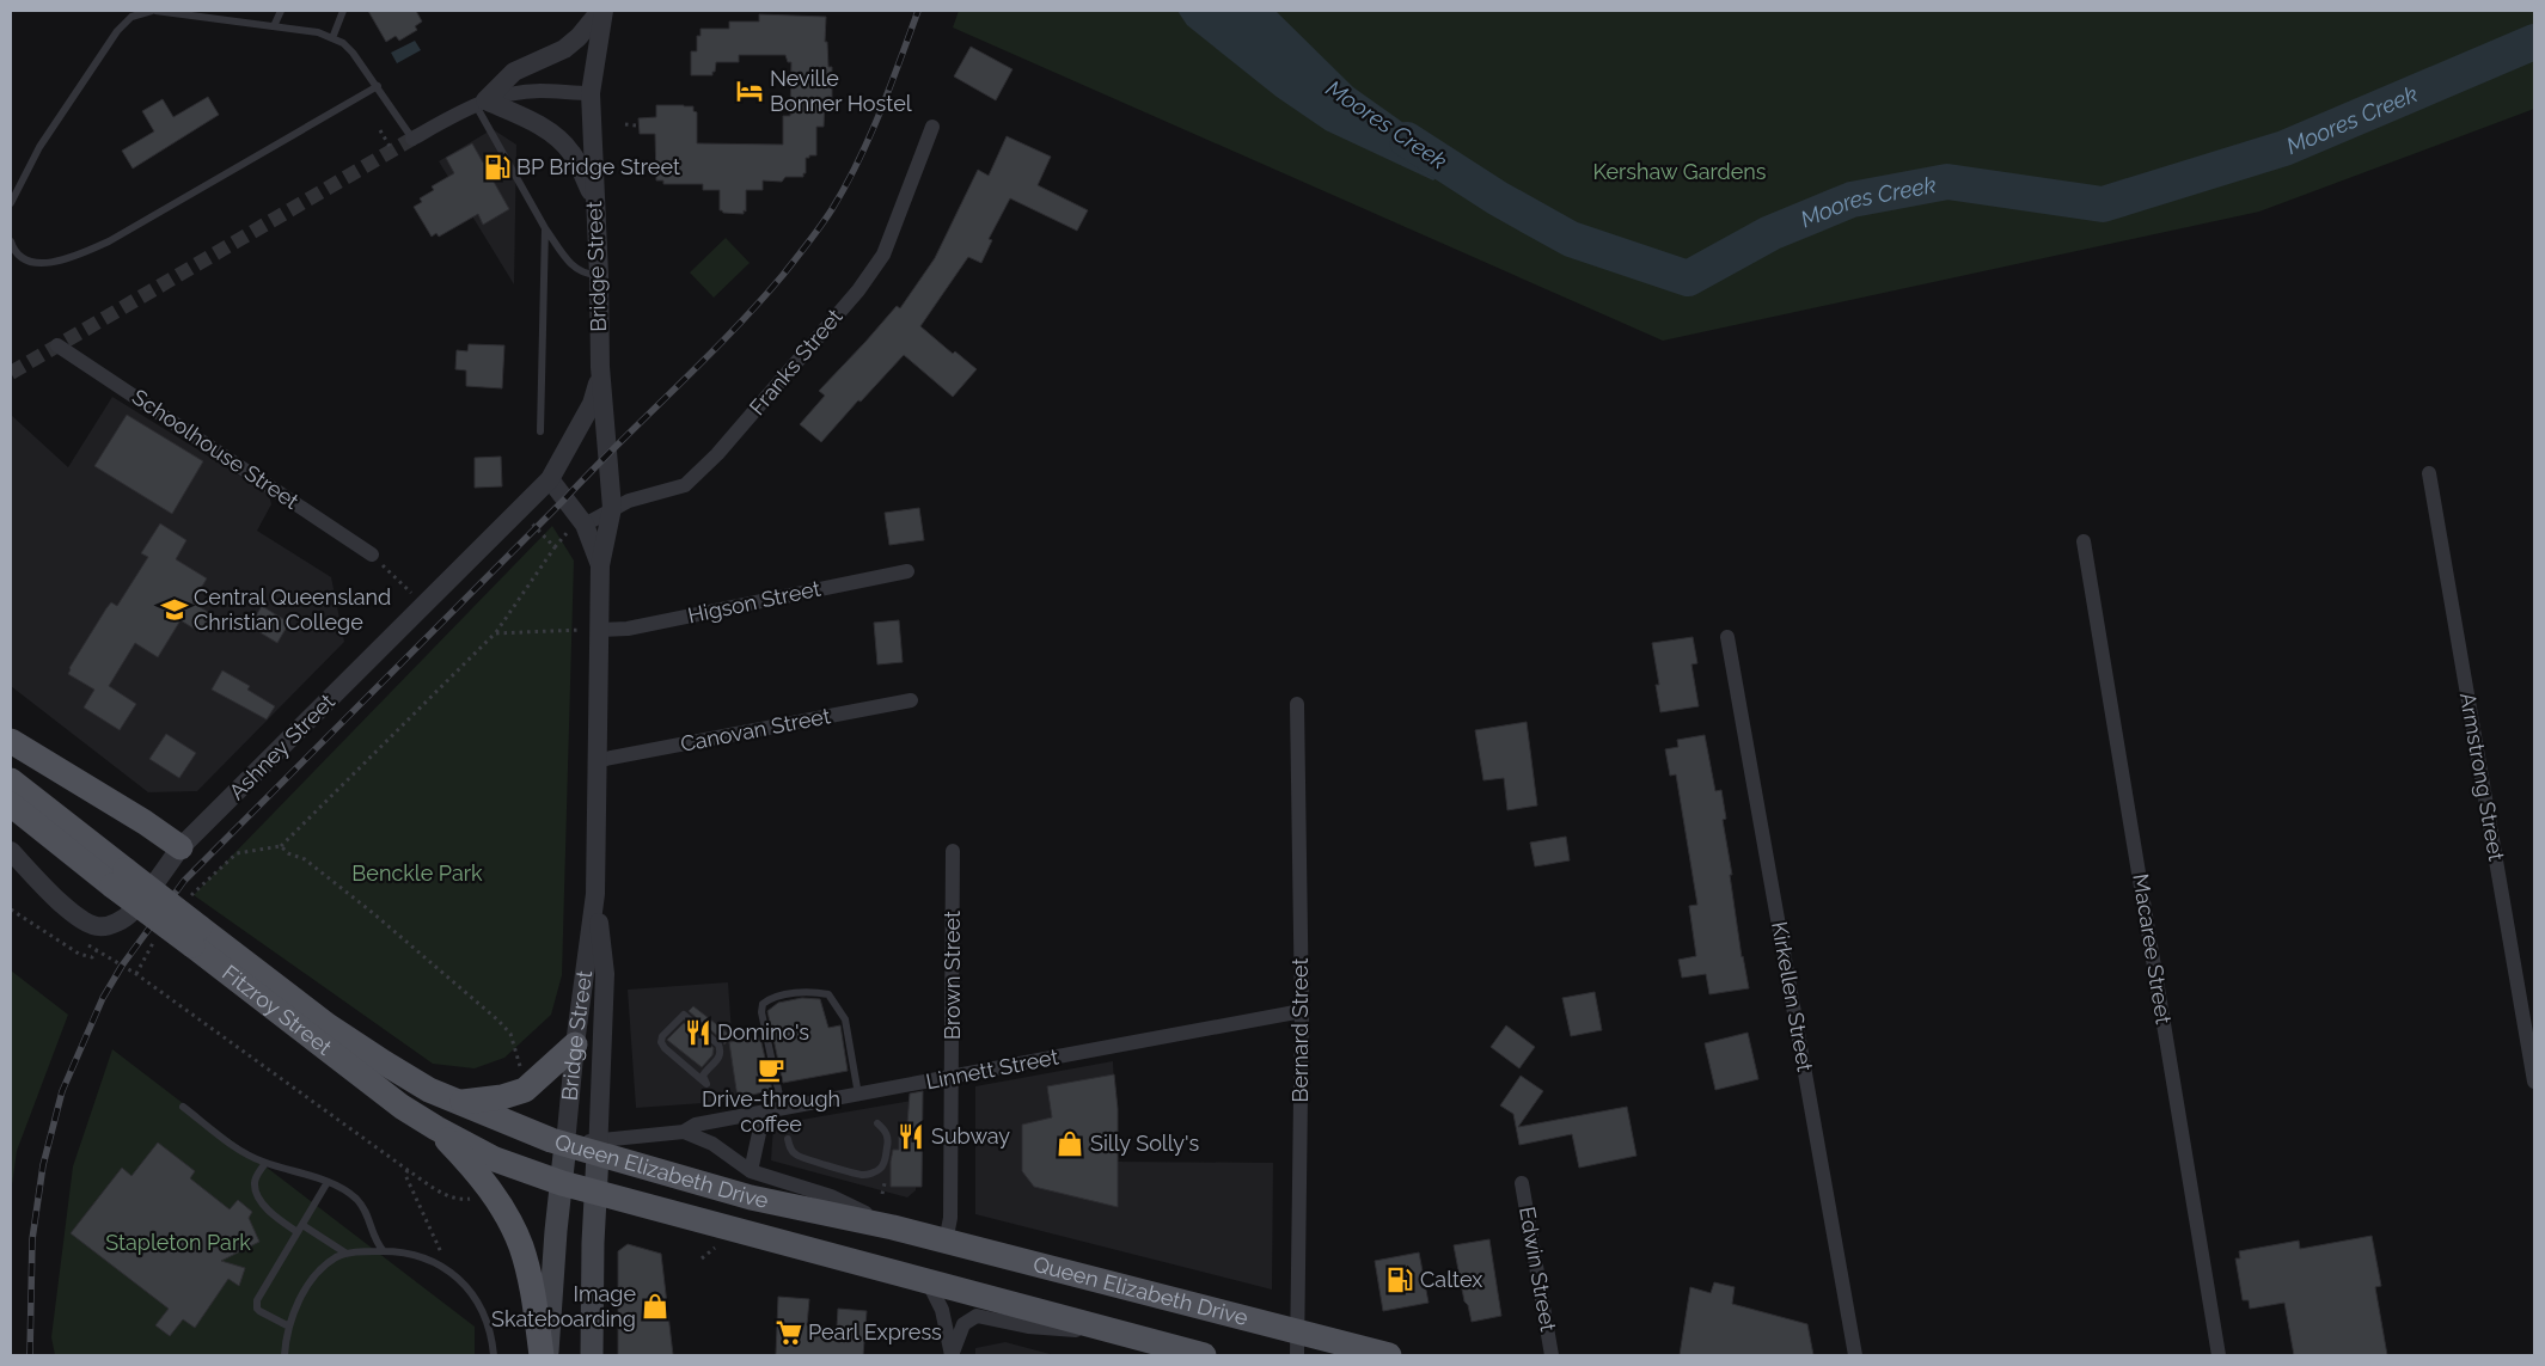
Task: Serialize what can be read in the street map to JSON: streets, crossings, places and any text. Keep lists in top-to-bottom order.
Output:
{
  "streets": {
    "main road": ["Bridge Street", "Fitzroy Street", "Queen Elizabeth Drive"],
    "street": [
      "Franks Street",
      "Schoolhouse Street",
      "Higson Street",
      "Canovan Street",
      "Ashney Street",
      "Armstrong Street",
      "Macaree Street",
      "Brown Street",
      "Kirkellen Street",
      "Bernard Street",
      "Linnett Street",
      "Edwin Street"
    ]
  },
  "crossings": [
    ["Bridge Street", "Franks Street"],
    ["Bridge Street", "Higson Street"],
    ["Bridge Street", "Canovan Street"],
    ["Bridge Street", "Ashney Street"],
    ["Bridge Street", "Fitzroy Street"],
    ["Bridge Street", "Queen Elizabeth Drive"],
    ["Brown Street", "Linnett Street"],
    ["Brown Street", "Queen Elizabeth Drive"],
    ["Fitzroy Street", "Queen Elizabeth Drive"],
    ["Bernard Street", "Linnett Street"],
    ["Bernard Street", "Queen Elizabeth Drive"],
    ["Linnett Street", "Queen Elizabeth Drive"]
  ],
  "water": ["Moores Creek"],
  "parks": ["Kershaw Gardens", "Benckle Park", "Stapleton Park"],
  "places": {
    "hotel": ["Neville Bonner Hostel"],
    "fuel station": ["BP Bridge Street", "Caltex"],
    "school or university": ["Central Queensland Christian College"],
    "restaurant": ["Domino's", "Subway"],
    "cafe": ["Drive-through coffee"],
    "shop": ["Silly Solly's", "Image Skateboarding"],
    "supermarket": ["Pearl Express"]
  }
}
